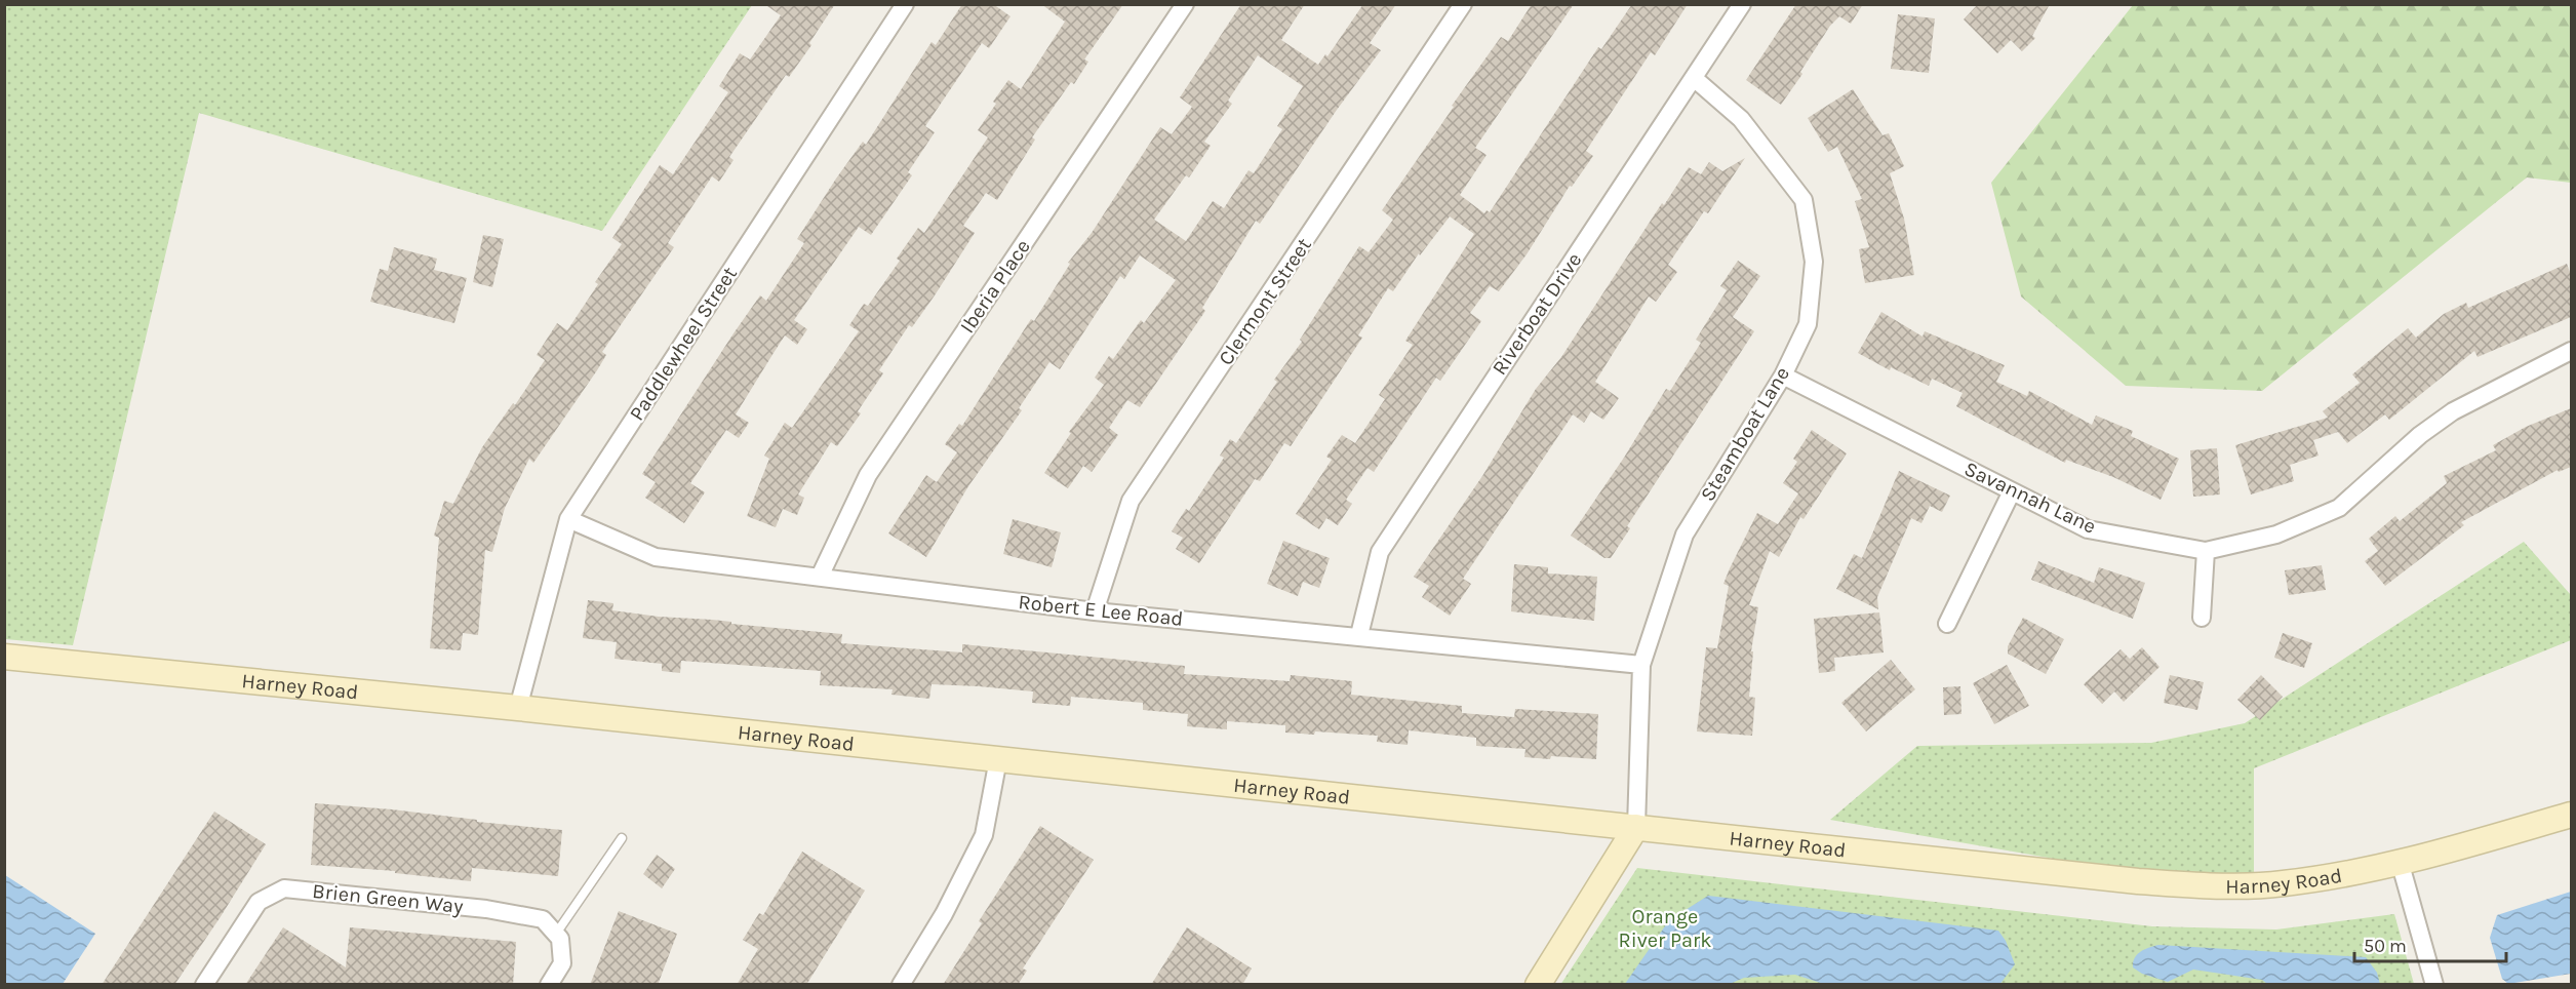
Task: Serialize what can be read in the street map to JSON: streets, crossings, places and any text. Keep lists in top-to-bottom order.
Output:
{
  "streets": {
    "street": [
      "Iberia Place",
      "Clermont Street",
      "Riverboat Drive",
      "Paddlewheel Street",
      "Steamboat Lane",
      "Savannah Lane",
      "Robert E Lee Road",
      "Harney Road",
      "Brien Green Way"
    ]
  },
  "crossings": [
    ["Iberia Place", "Robert E Lee Road"],
    ["Clermont Street", "Robert E Lee Road"],
    ["Riverboat Drive", "Steamboat Lane"],
    ["Riverboat Drive", "Robert E Lee Road"],
    ["Paddlewheel Street", "Robert E Lee Road"],
    ["Paddlewheel Street", "Harney Road"],
    ["Steamboat Lane", "Savannah Lane"],
    ["Steamboat Lane", "Robert E Lee Road"],
    ["Steamboat Lane", "Harney Road"]
  ],
  "parks": ["Orange River Park"],
  "scale_bar": "50 m"
}
